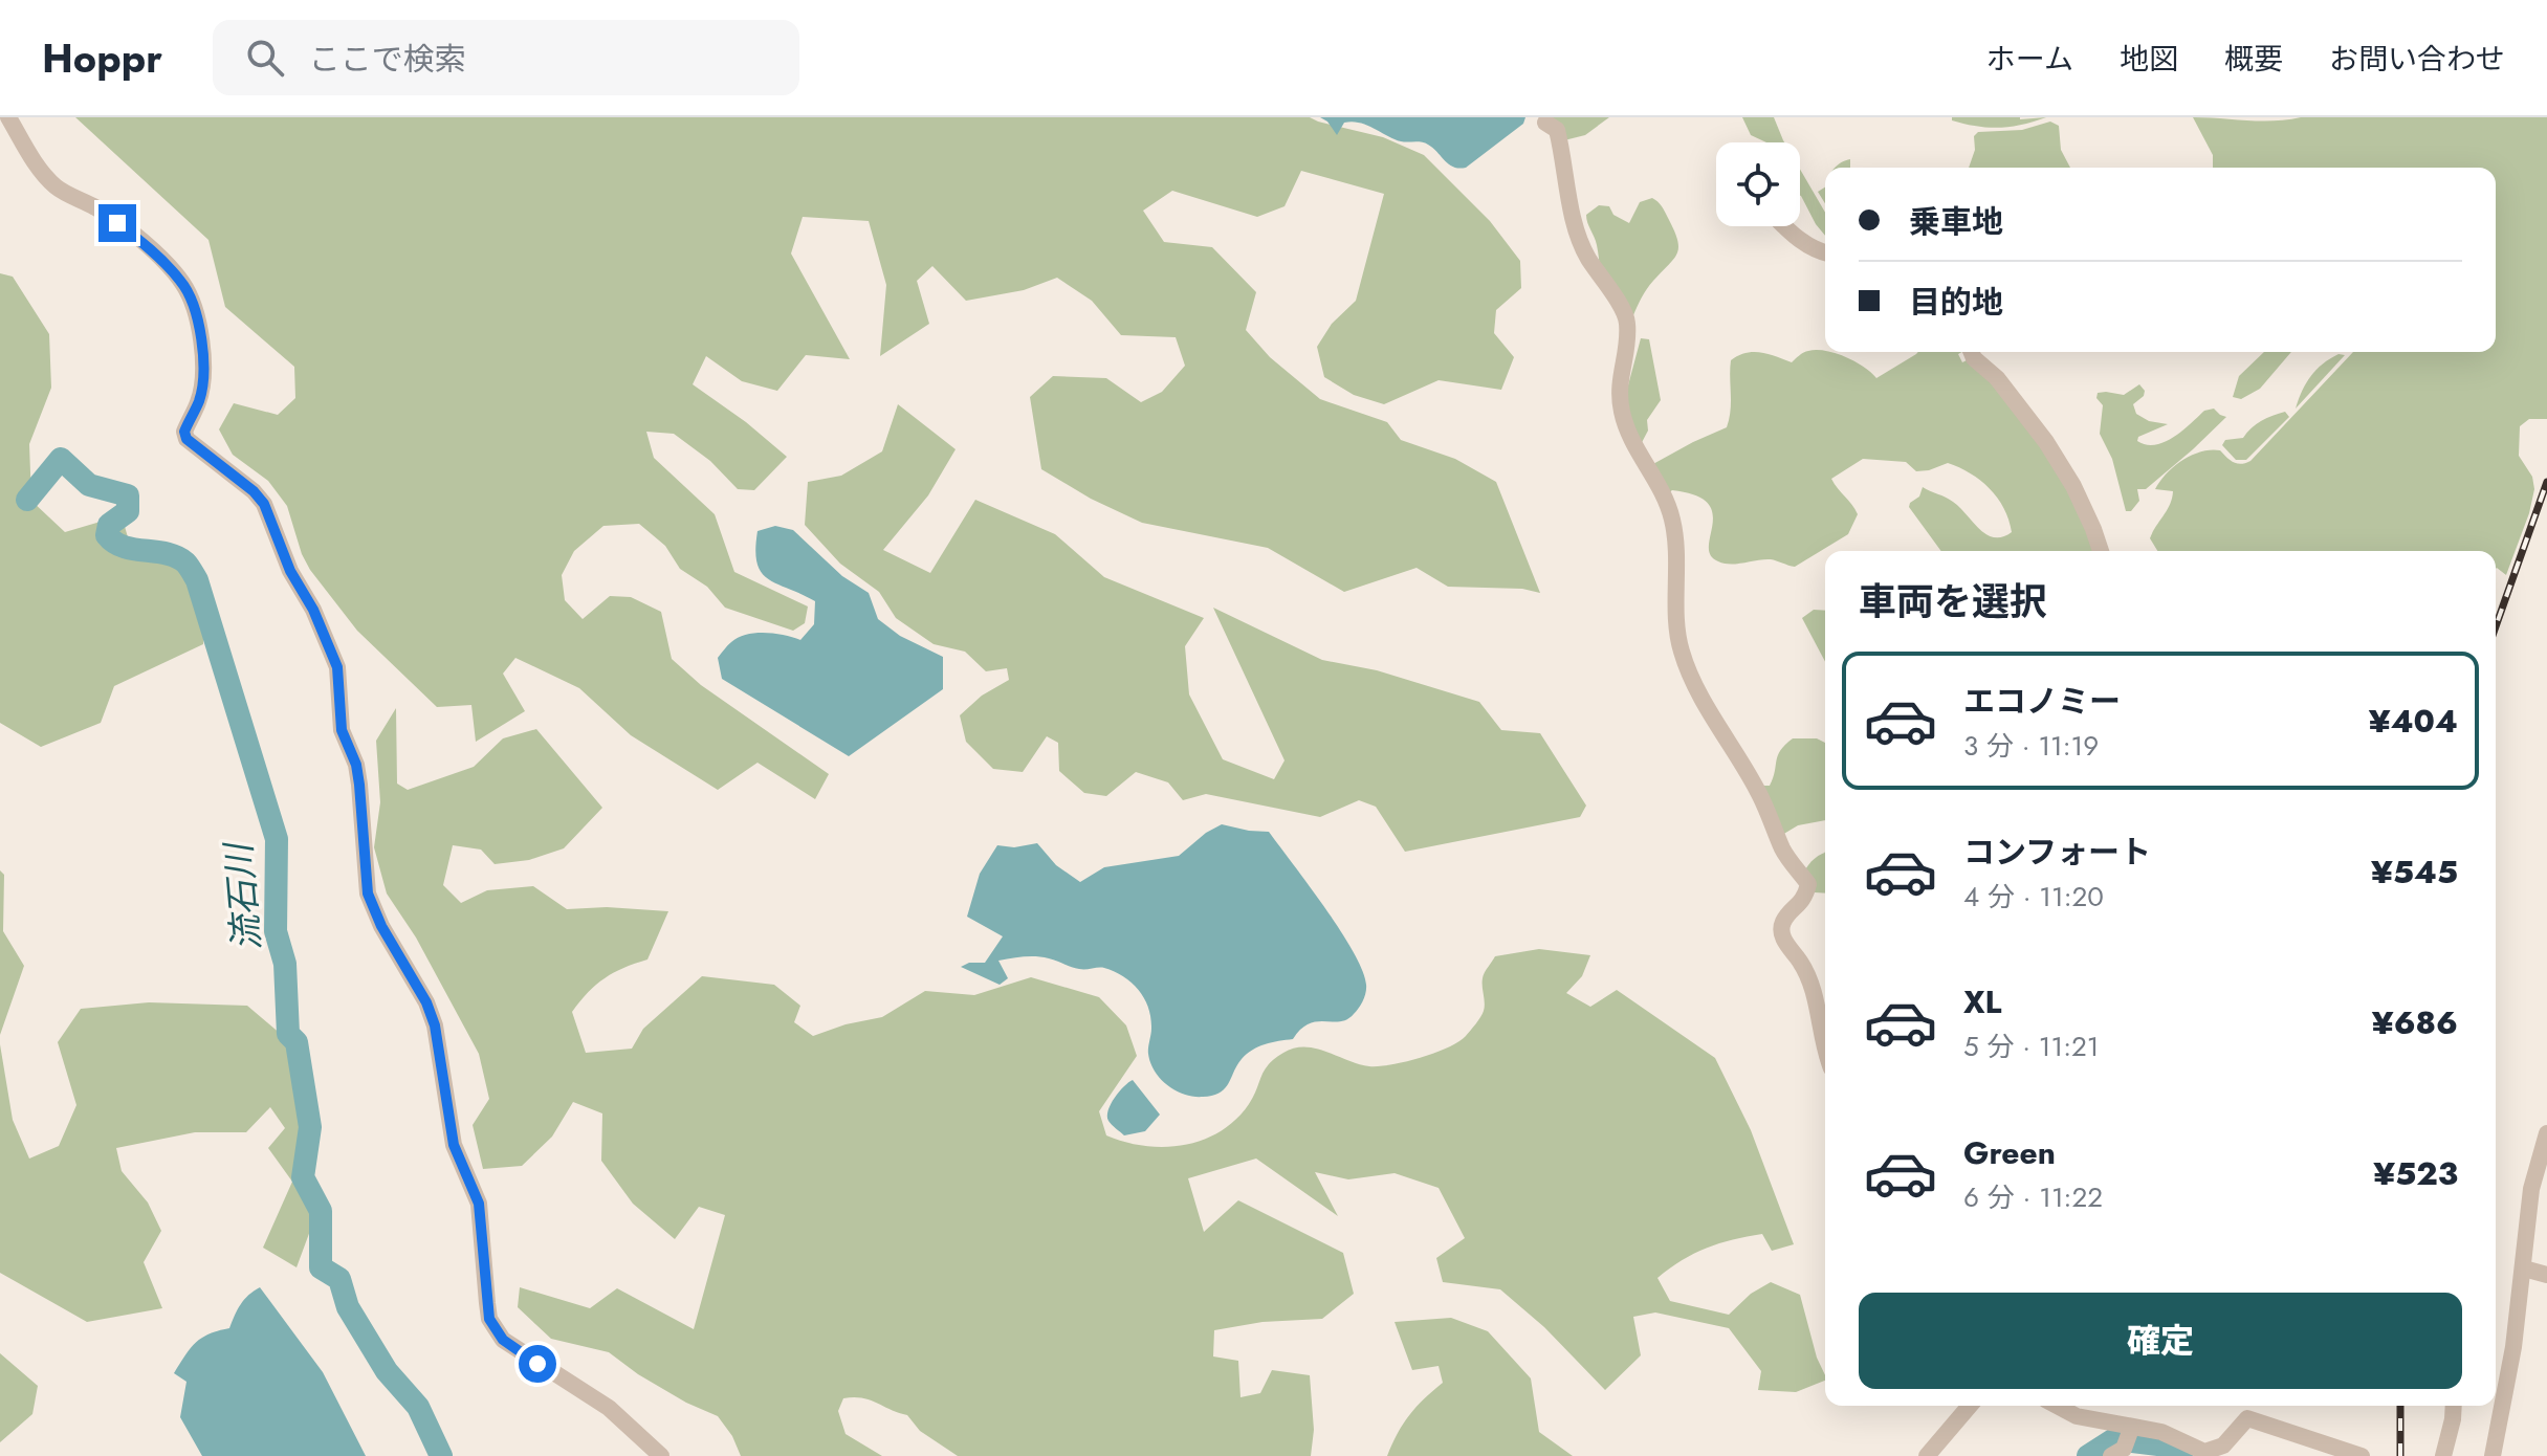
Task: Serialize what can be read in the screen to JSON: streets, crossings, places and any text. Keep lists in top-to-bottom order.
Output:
{
  "water": ["流石川"],
  "page": {
    "header": "Hoppr",
    "search": "ここで検索",
    "nav": [
      "ホーム",
      "地図",
      "概要",
      "お問い合わせ"
    ],
    "banner": ["乗車地", "目的地"],
    "heading": "車両を選択",
    "list": [
      {
        "name": "エコノミー",
        "note": "3 分 · 11:19",
        "value": "¥404"
      },
      {
        "name": "コンフォート",
        "note": "4 分 · 11:20",
        "value": "¥545"
      },
      {
        "name": "XL",
        "note": "5 分 · 11:21",
        "value": "¥686"
      },
      {
        "name": "Green",
        "note": "6 分 · 11:22",
        "value": "¥523"
      }
    ],
    "buttons": "確定"
  }
}
